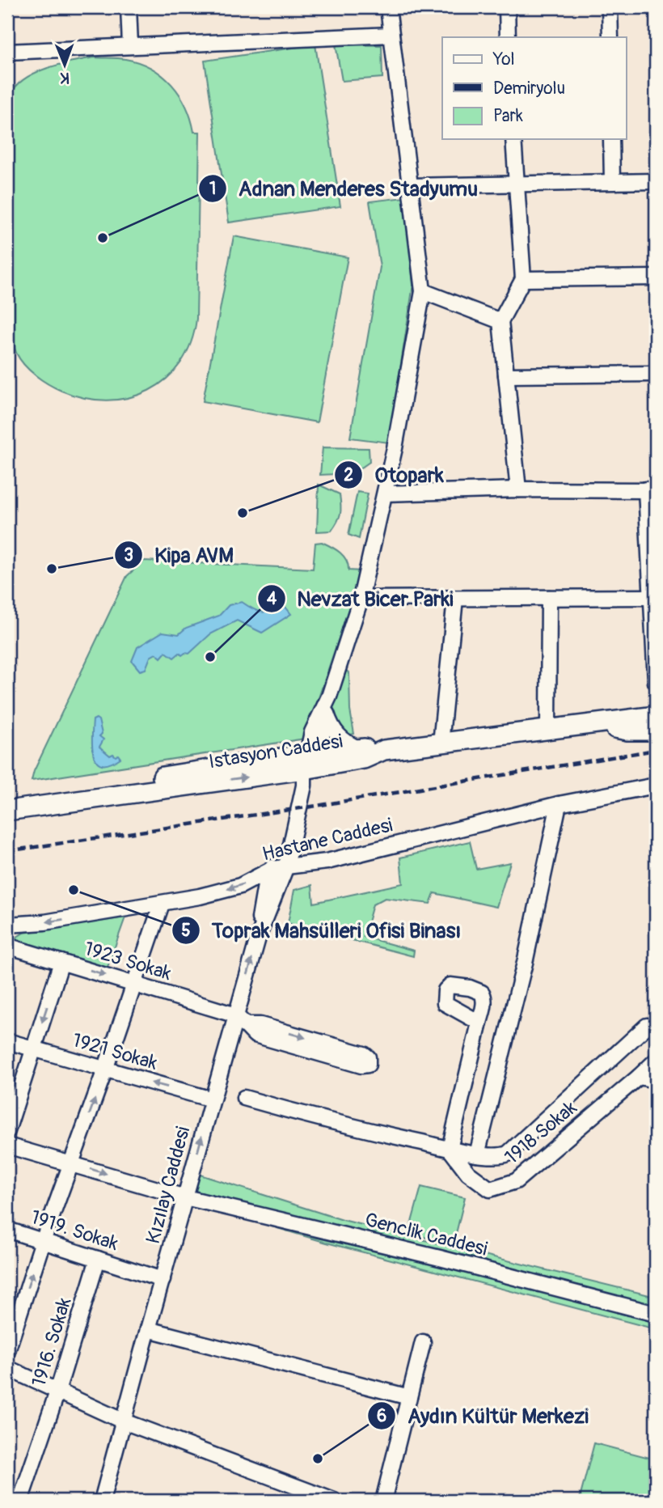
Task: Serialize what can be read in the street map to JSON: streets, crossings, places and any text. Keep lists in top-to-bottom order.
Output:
{
  "streets": {
    "main road": ["Istasyon Caddesi"],
    "street": [
      "Hastane Caddesi",
      "1923 Sokak",
      "1921 Sokak",
      "1918 Sokak",
      "Kızılay Caddesi",
      "1919. Sokak",
      "Genclik Caddesi",
      "1916. Sokak"
    ]
  },
  "crossings": [
    ["1923 Sokak", "Kızılay Caddesi"],
    ["1921 Sokak", "Kızılay Caddesi"],
    ["Kızılay Caddesi", "1919. Sokak"],
    ["Kızılay Caddesi", "Genclik Caddesi"],
    ["1919. Sokak", "1916. Sokak"]
  ],
  "one_way": ["Hastane Caddesi", "1921 Sokak"],
  "places": [
    "Adnan Menderes Stadyumu",
    "Otopark",
    "Kipa AVM",
    "Nevzat Bicer Parki",
    "Toprak Mahsülleri Ofisi Binası",
    "Aydın Kültür Merkezi"
  ],
  "legend": ["Yol", "Demiryolu", "Park"],
  "north": "bottom"
}
